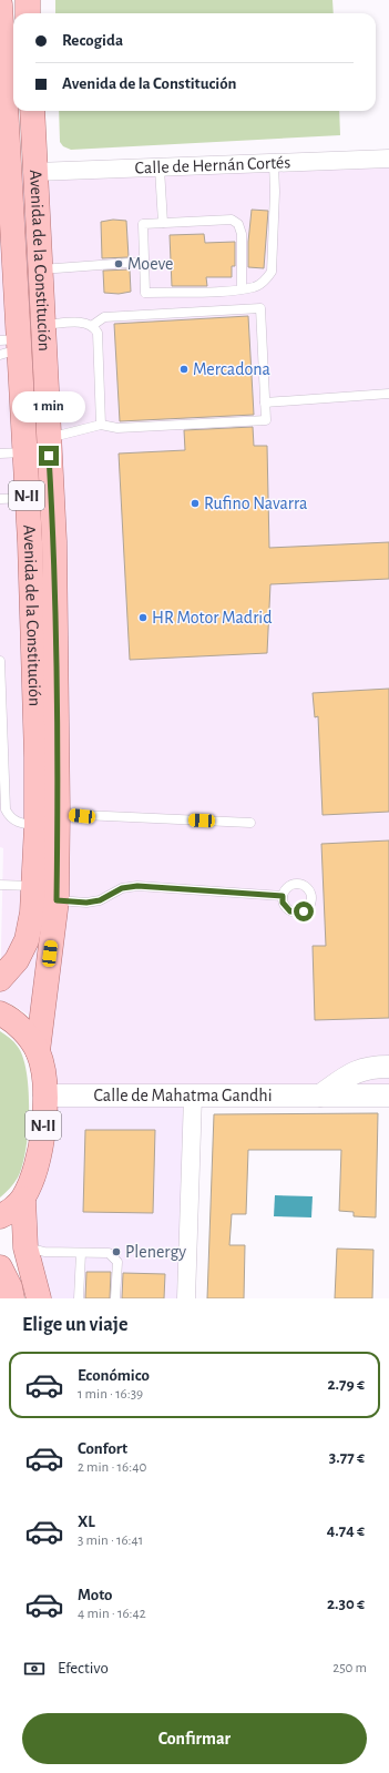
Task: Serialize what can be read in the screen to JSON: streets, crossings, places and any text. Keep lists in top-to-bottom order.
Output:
{
  "streets": {
    "main road": ["Avenida de la Constitución", "N-II"],
    "street": ["Calle de Hernán Cortés", "Calle de Mahatma Gandhi"]
  },
  "crossings": [
    ["Calle de Hernán Cortés", "Avenida de la Constitución"],
    ["Avenida de la Constitución", "N-II"],
    ["N-II", "Calle de Mahatma Gandhi"]
  ],
  "places": [
    "Moeve",
    "Mercadona",
    "Rufino Navarra",
    "HR Motor Madrid",
    "Plenergy"
  ],
  "page": {
    "banner": ["Recogida", "Avenida de la Constitución"],
    "bubble": "1 min",
    "heading": "Elige un viaje",
    "list": [
      {
        "name": "Económico",
        "note": "1 min · 16:39",
        "value": "2.79 €"
      },
      {
        "name": "Confort",
        "note": "2 min · 16:40",
        "value": "3.77 €"
      },
      {
        "name": "XL",
        "note": "3 min · 16:41",
        "value": "4.74 €"
      },
      {
        "name": "Moto",
        "note": "4 min · 16:42",
        "value": "2.30 €"
      }
    ],
    "pay": ["Efectivo", "250 m"],
    "buttons": "Confirmar"
  }
}
